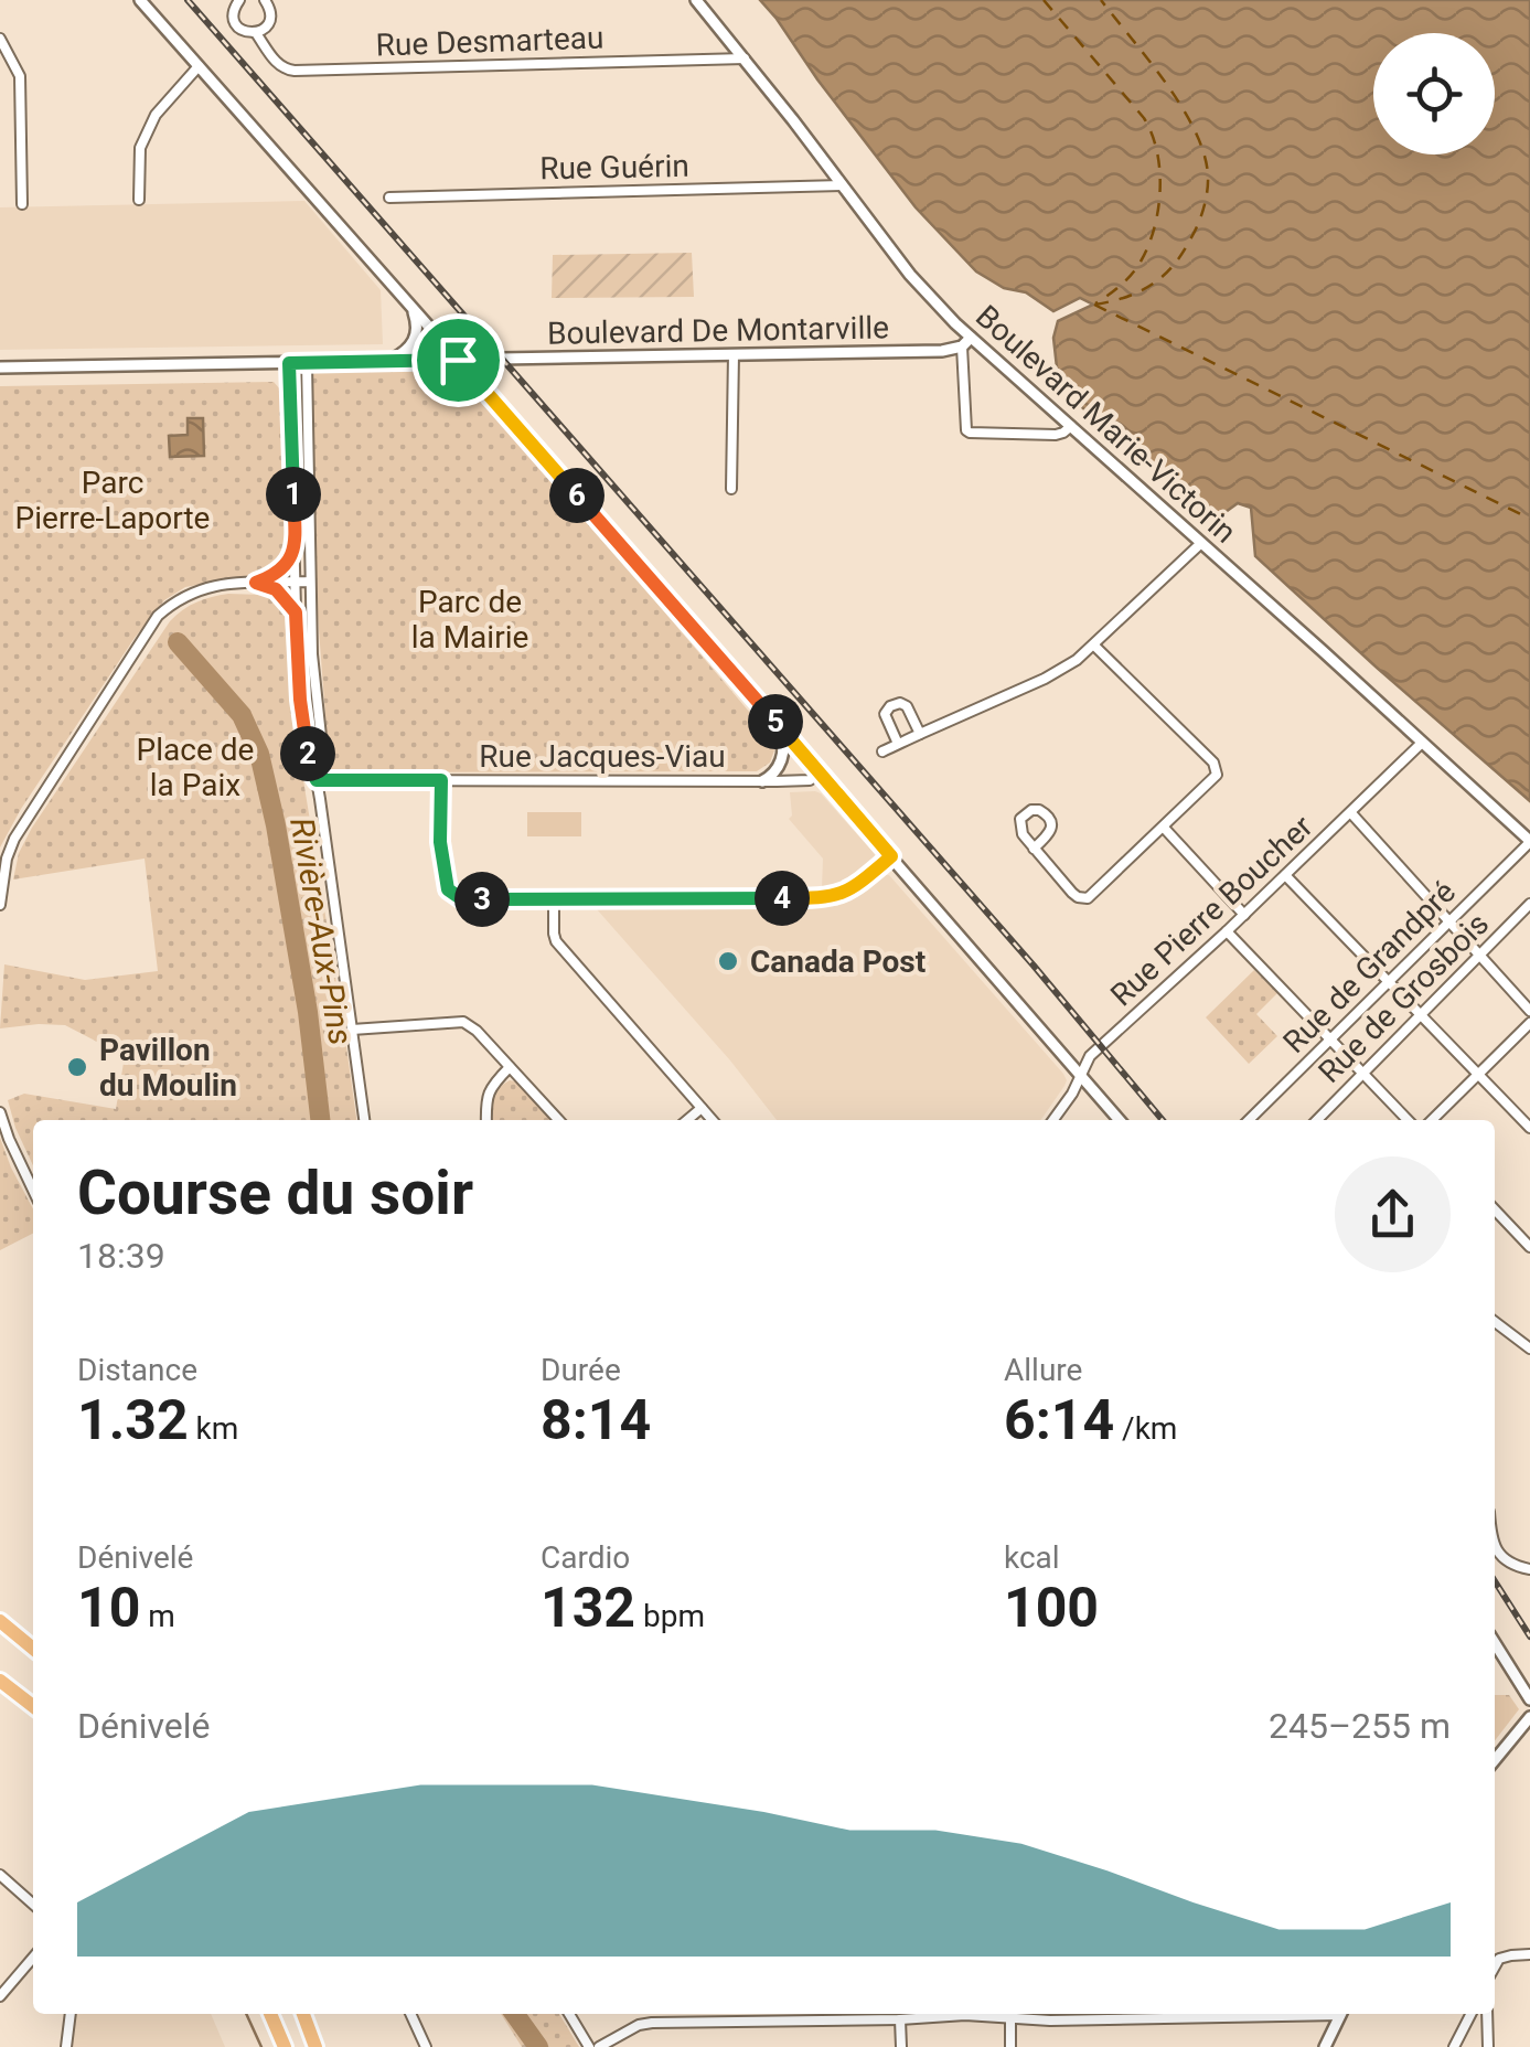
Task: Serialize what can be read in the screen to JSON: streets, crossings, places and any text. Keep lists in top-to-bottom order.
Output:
{
  "streets": {
    "street": [
      "Rue Desmarteau",
      "Rue Guérin",
      "Boulevard De Montarville",
      "Boulevard Marie-Victorin",
      "Rue Jacques-Viau",
      "Rue Pierre Boucher",
      "Rue de Grandpré",
      "Rue de Grosbois"
    ]
  },
  "crossings": [
    ["Rue Desmarteau", "Boulevard Marie-Victorin"],
    ["Rue Guérin", "Boulevard Marie-Victorin"],
    ["Boulevard De Montarville", "Boulevard Marie-Victorin"],
    ["Boulevard Marie-Victorin", "Rue Pierre Boucher"],
    ["Boulevard Marie-Victorin", "Rue de Grandpré"]
  ],
  "water": ["Rivière-Aux-Pins"],
  "parks": ["Parc Pierre-Laporte", "Parc de la Mairie", "Place de la Paix"],
  "places": ["Canada Post", "Pavillon du Moulin"],
  "page": {
    "pins": [
      "1",
      "6",
      "5",
      "2",
      "4",
      "3"
    ],
    "heading": ["Course du soir", "18:39"],
    "stats": [
      ["Distance", "1.32 km"],
      ["Durée", "8:14"],
      ["Allure", "6:14 /km"],
      ["Dénivelé", "10 m"],
      ["Cardio", "132 bpm"],
      ["kcal", "100"]
    ],
    "chart": ["Dénivelé", "245–255 m"]
  }
}
